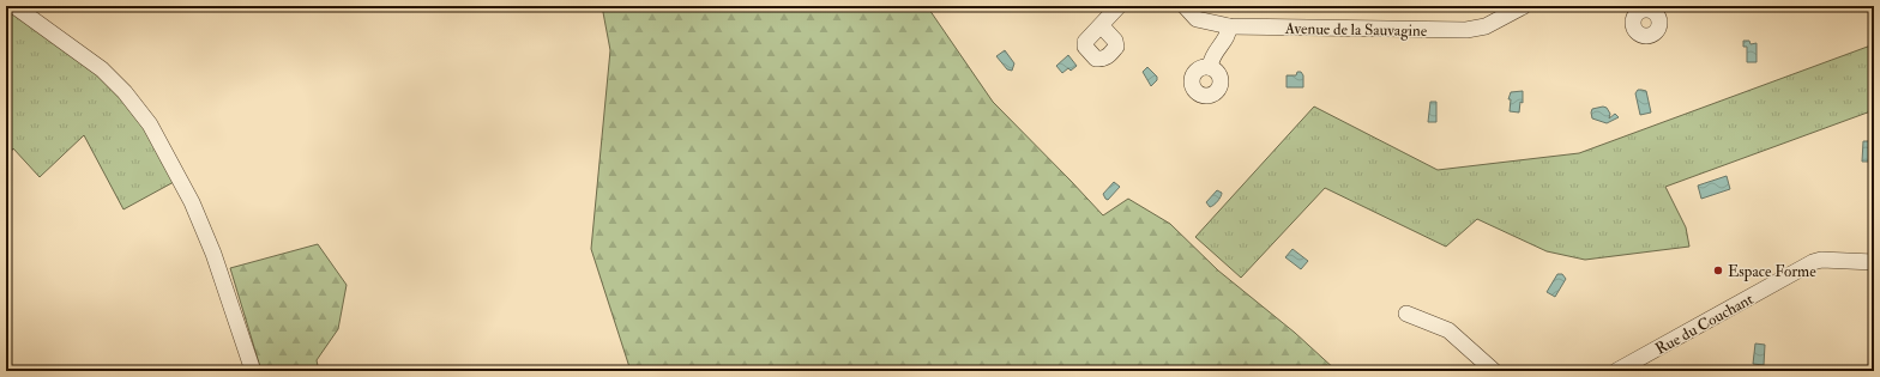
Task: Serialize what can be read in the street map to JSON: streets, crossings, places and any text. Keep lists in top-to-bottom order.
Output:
{
  "streets": {
    "street": ["Avenue de la Sauvagine", "Rue du Couchant"]
  },
  "places": ["Espace Forme"]
}
